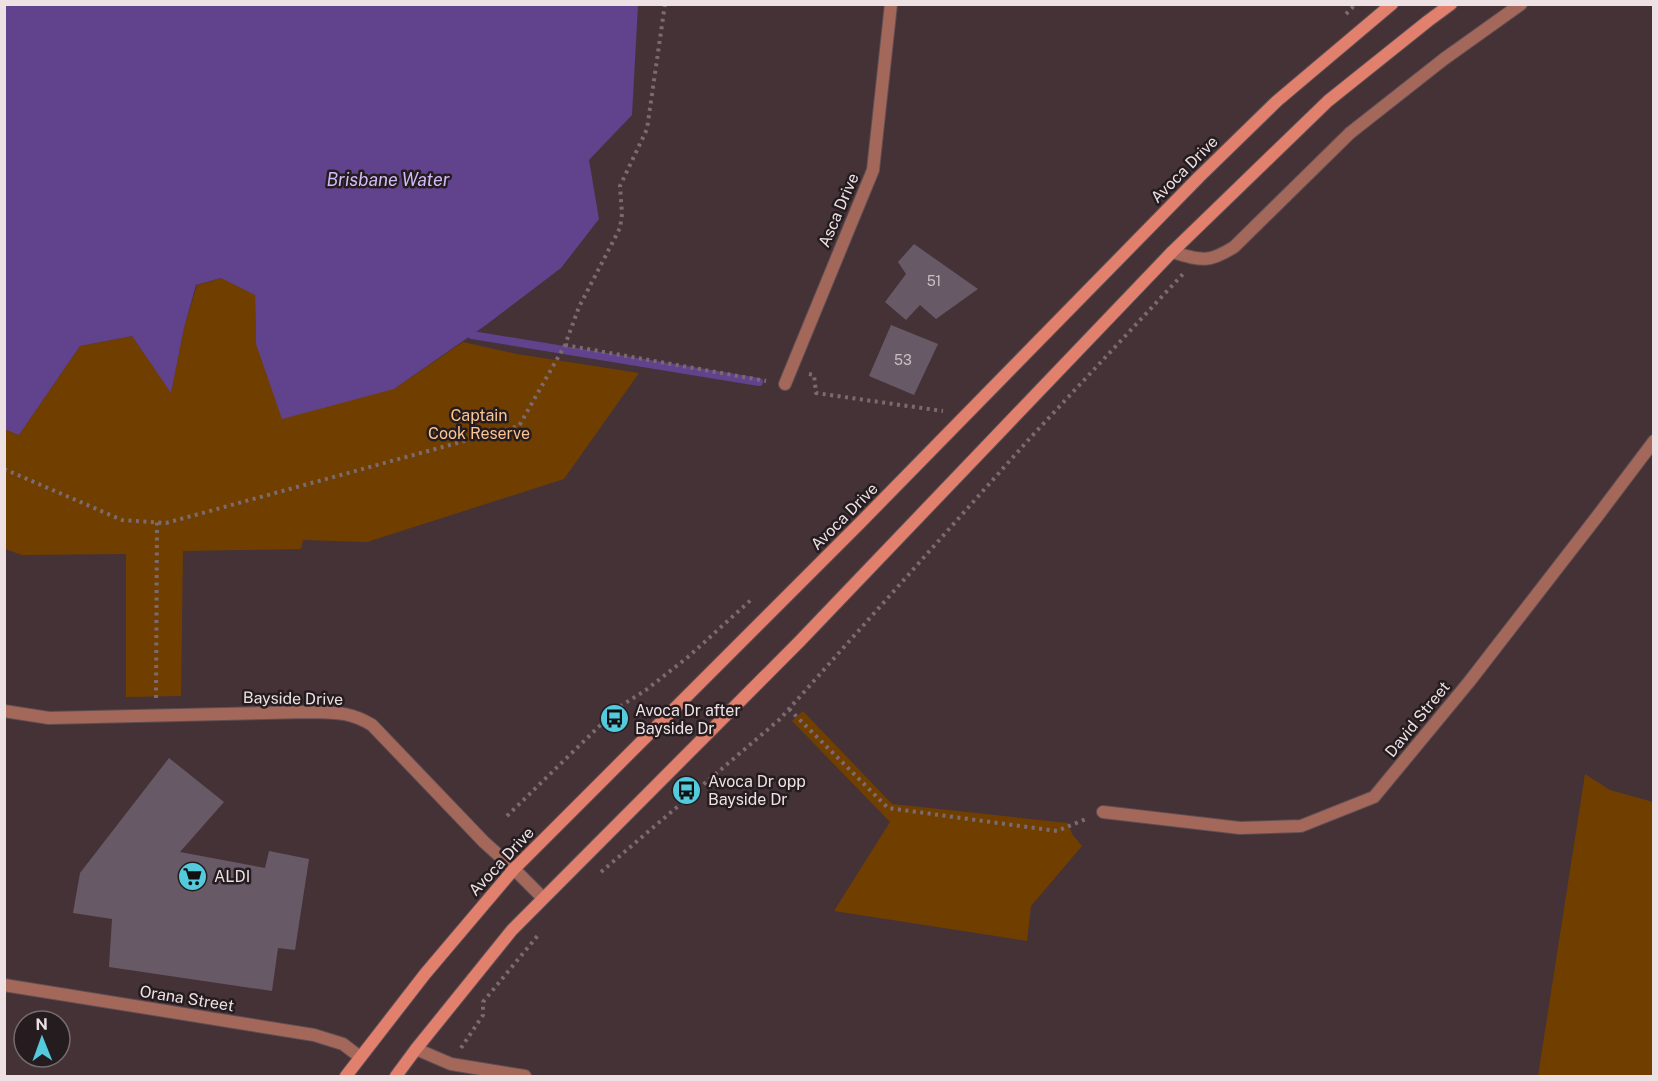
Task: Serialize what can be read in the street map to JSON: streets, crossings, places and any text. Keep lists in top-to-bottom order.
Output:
{
  "streets": {
    "main road": ["Avoca Drive"],
    "street": [
      "Asca Drive",
      "Bayside Drive",
      "David Street",
      "Orana Street"
    ]
  },
  "crossings": [
    ["Avoca Drive", "Bayside Drive"],
    ["Avoca Drive", "Orana Street"]
  ],
  "water": ["Brisbane Water"],
  "parks": ["Captain Cook Reserve"],
  "places": {
    "bus stop": ["Avoca Dr after Bayside Dr", "Avoca Dr opp Bayside Dr"],
    "supermarket": ["ALDI"]
  },
  "house_numbers": ["51", "53"],
  "north": "top"
}
